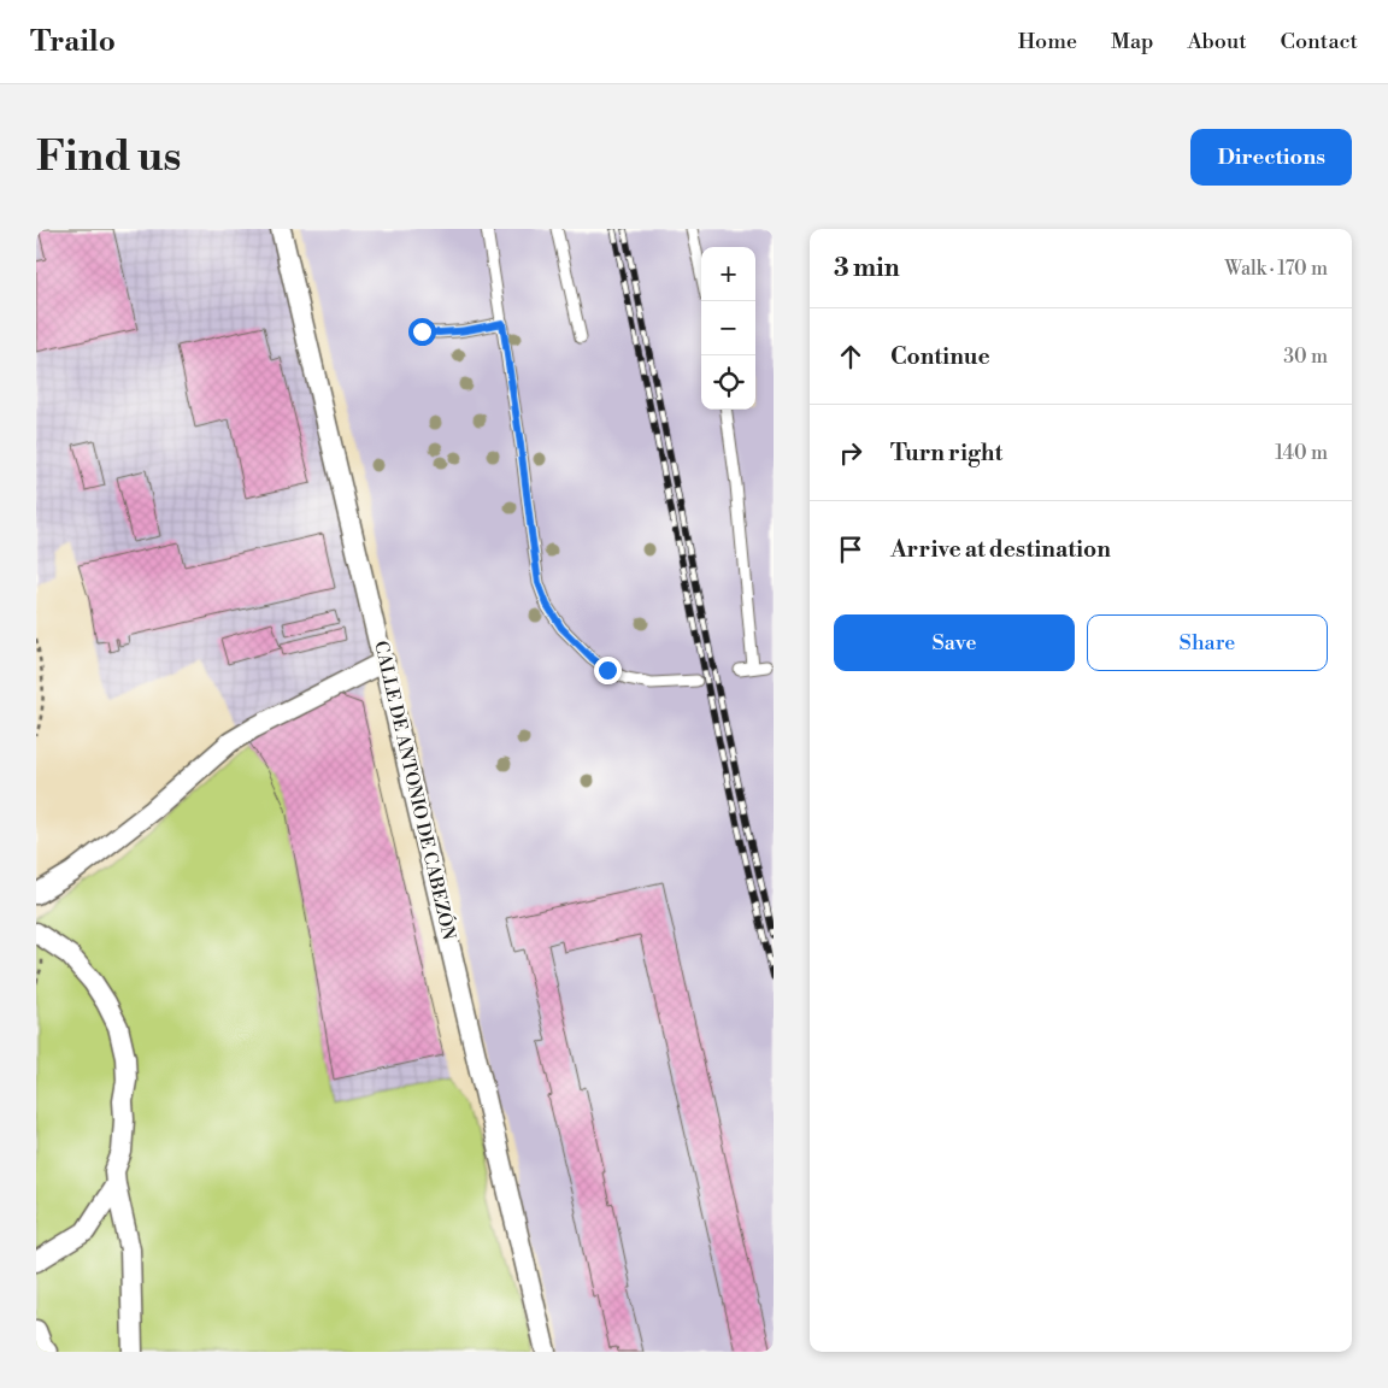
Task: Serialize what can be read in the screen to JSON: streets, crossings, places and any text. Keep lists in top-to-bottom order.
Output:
{
  "streets": {
    "street": ["CALLE DE ANTONIO DE CABEZÓN"]
  },
  "page": {
    "header": "Trailo",
    "nav": [
      "Home",
      "Map",
      "About",
      "Contact"
    ],
    "buttons": [
      "Directions",
      ["Save", "Share"]
    ],
    "title": "Find us",
    "heading": ["3 min", "Walk · 170 m"],
    "map_buttons": ["+", "−"],
    "list": [
      ["Continue", "30 m"],
      ["Turn right", "140 m"],
      "Arrive at destination"
    ]
  }
}
